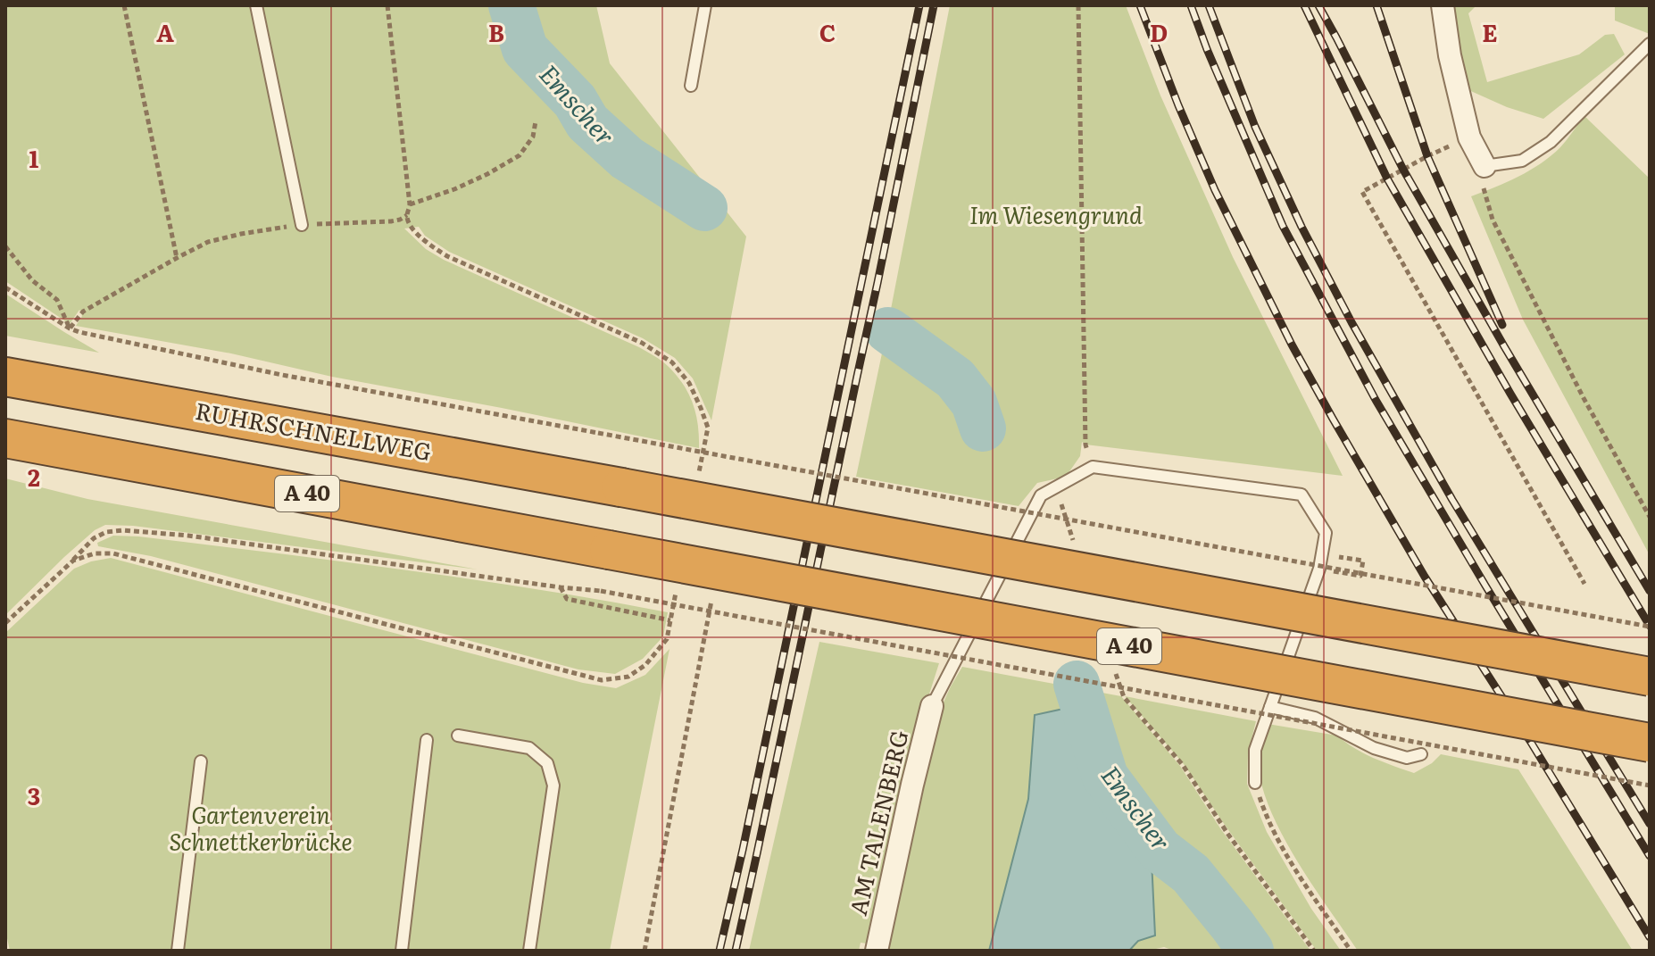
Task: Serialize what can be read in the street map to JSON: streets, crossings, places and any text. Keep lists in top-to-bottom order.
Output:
{
  "streets": {
    "highway": ["RUHRSCHNELLWEG", "A 40"],
    "street": ["AM TALENBERG"]
  },
  "water": ["Emscher"],
  "parks": ["Im Wiesengrund", "Gartenverein Schnettkerbrücke"],
  "grid": {
    "columns": [
      "A",
      "B",
      "C",
      "D",
      "E"
    ],
    "rows": ["1", "2", "3"]
  }
}
